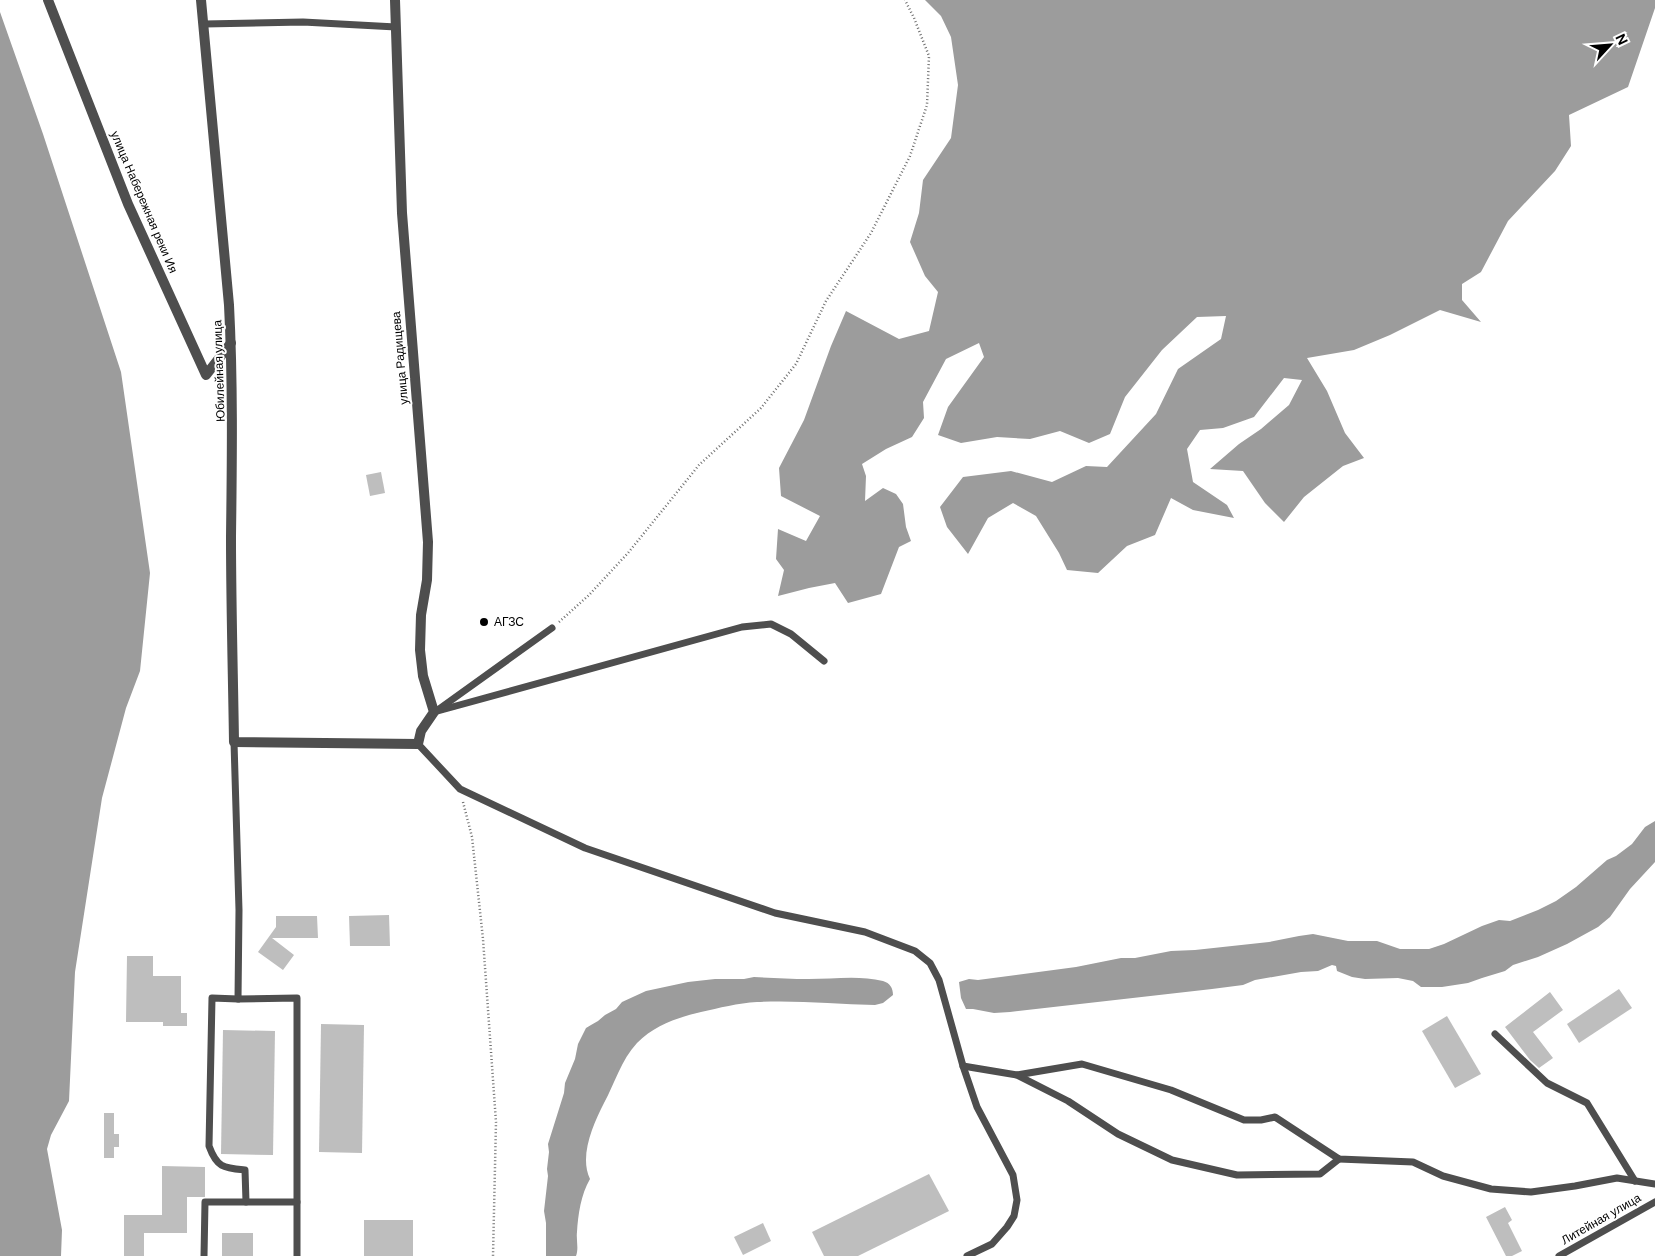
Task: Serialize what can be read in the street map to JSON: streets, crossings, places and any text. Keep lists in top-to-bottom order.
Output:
{
  "streets": {
    "street": ["улица Набережная реки Ия", "улица Радищева", "Юбилейная улица"],
    "lane": ["Литейная улица"]
  },
  "crossings": [
    ["улица Набережная реки Ия", "Юбилейная улица"]
  ],
  "places": ["АГЗС"],
  "north": "top right"
}
